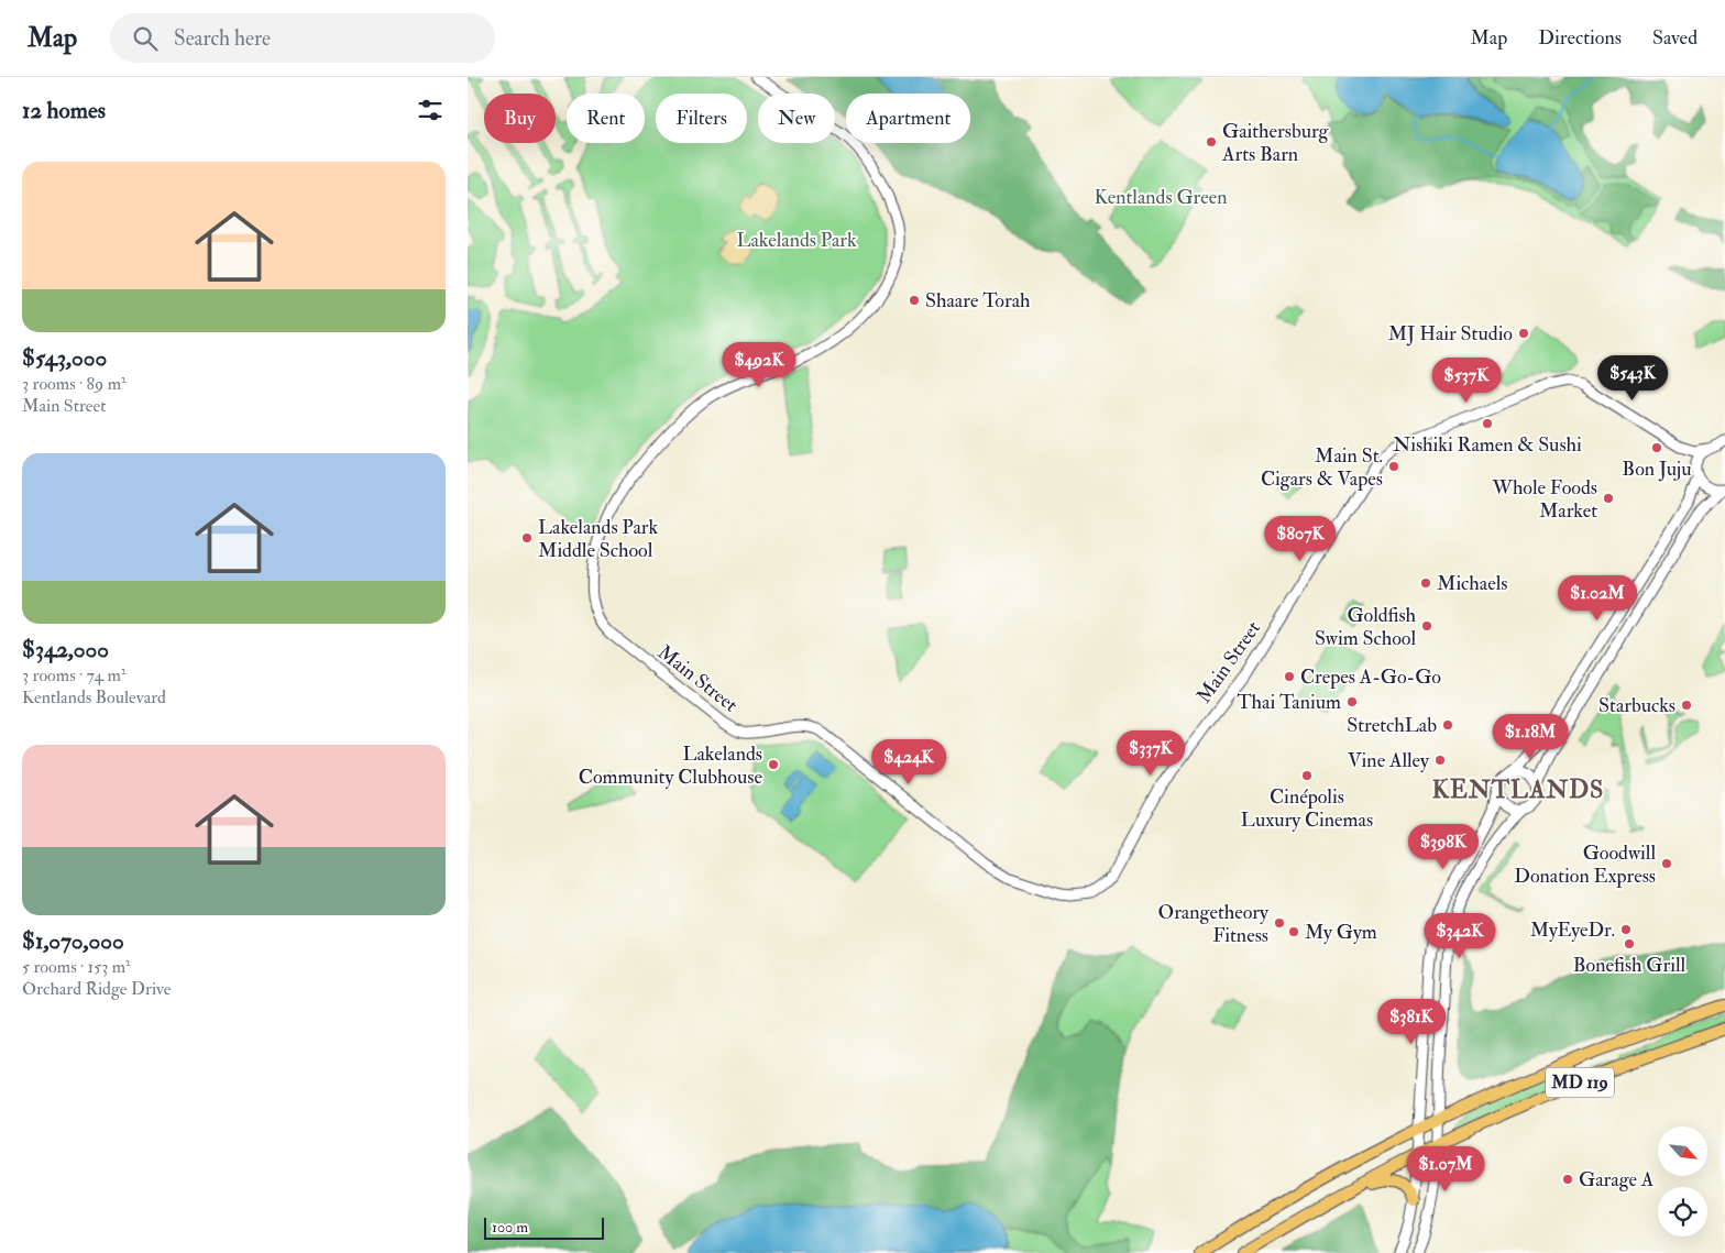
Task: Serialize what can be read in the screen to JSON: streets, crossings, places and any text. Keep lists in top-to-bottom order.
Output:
{
  "streets": {
    "main road": ["MD 119"],
    "street": ["Main Street"]
  },
  "districts": ["KENTLANDS"],
  "parks": ["Kentlands Green", "Lakelands Park"],
  "places": [
    "Gaithersburg Arts Barn",
    "Shaare Torah",
    "MJ Hair Studio",
    "Nishiki Ramen & Sushi",
    "Bon Juju",
    "Main St. Cigars & Vapes",
    "Whole Foods Market",
    "Lakelands Park Middle School",
    "Michaels",
    "Goldfish Swim School",
    "Crepes A-Go-Go",
    "Thai Tanium",
    "Starbucks",
    "StretchLab",
    "Vine Alley",
    "Lakelands Community Clubhouse",
    "Cinépolis Luxury Cinemas",
    "Goodwill Donation Express",
    "Orangetheory Fitness",
    "MyEyeDr.",
    "My Gym",
    "Bonefish Grill",
    "Garage A"
  ],
  "scale_bar": "100 m",
  "north": "bottom right",
  "page": {
    "header": "Map",
    "search": "Search here",
    "nav": ["Map", "Directions", "Saved"],
    "heading": "12 homes",
    "chip": [
      "Buy",
      "Rent",
      "Filters",
      "New",
      "Apartment"
    ],
    "list": [
      {
        "name": "$543,000",
        "note": "3 rooms · 89 m² · Main Street"
      },
      {
        "name": "$342,000",
        "note": "3 rooms · 74 m² · Kentlands Boulevard"
      },
      {
        "name": "$1,070,000",
        "note": "5 rooms · 153 m² · Orchard Ridge Drive"
      }
    ],
    "price": [
      "$492K",
      "$543K",
      "$537K",
      "$807K",
      "$1.02M",
      "$1.18M",
      "$337K",
      "$424K",
      "$398K",
      "$342K",
      "$381K",
      "$1.07M"
    ],
    "scale": "100 m"
  }
}
